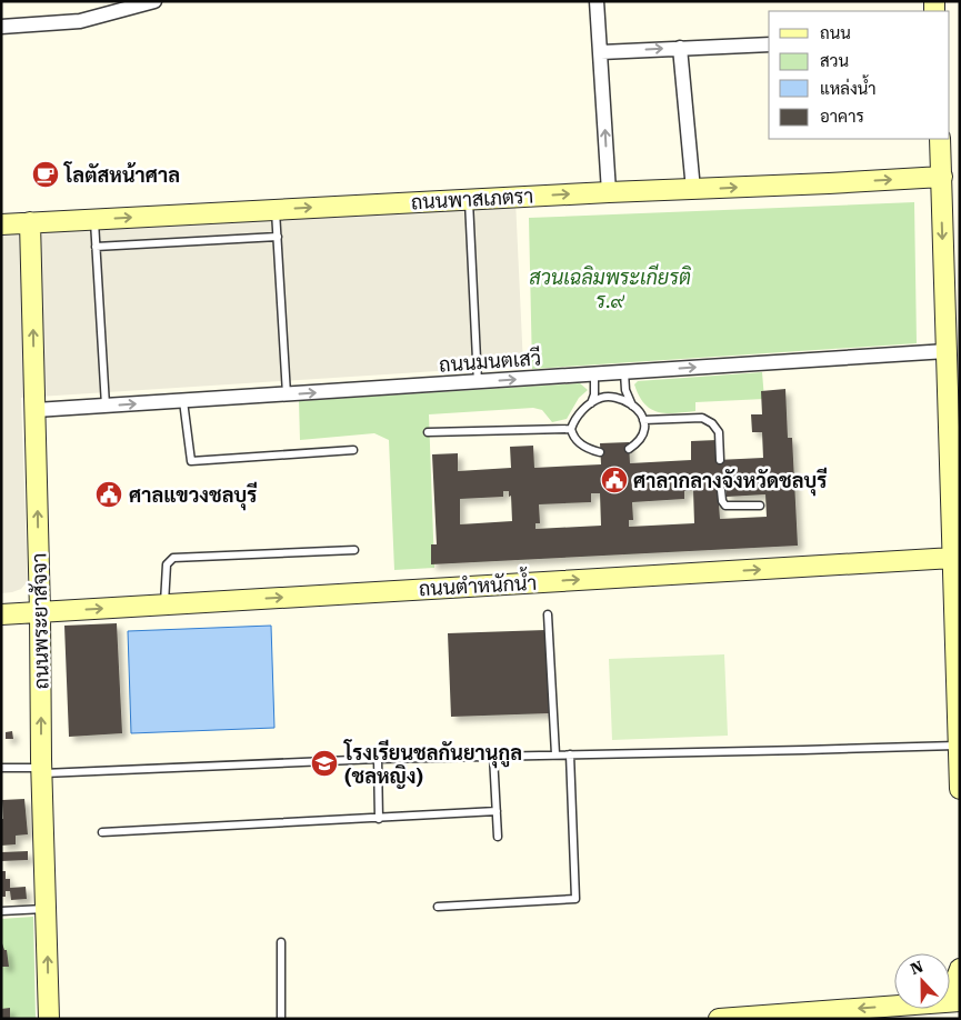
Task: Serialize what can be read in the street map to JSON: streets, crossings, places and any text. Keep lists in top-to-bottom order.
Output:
{
  "streets": {
    "street": [
      "ถนนพาสเภตรา",
      "ถนนมนตเสวี",
      "ถนนตำหนักน้ำ",
      "ถนนพระยาสัจจา"
    ]
  },
  "crossings": [
    ["ถนนพาสเภตรา", "ถนนพระยาสัจจา"],
    ["ถนนมนตเสวี", "ถนนพระยาสัจจา"],
    ["ถนนตำหนักน้ำ", "ถนนพระยาสัจจา"]
  ],
  "one_way": [
    "ถนนพาสเภตรา",
    "ถนนมนตเสวี",
    "ถนนตำหนักน้ำ",
    "ถนนพระยาสัจจา"
  ],
  "parks": ["สวนเฉลิมพระเกียรติ ร.๙"],
  "places": {
    "cafe": ["โลตัสหน้าศาล"],
    "public building": ["ศาลากลางจังหวัดชลบุรี", "ศาลแขวงชลบุรี"],
    "school or university": ["โรงเรียนชลกันยานุกูล (ชลหญิง)"]
  },
  "legend": [
    "ถนน",
    "สวน",
    "แหล่งน้ำ",
    "อาคาร"
  ],
  "north": "top"
}
